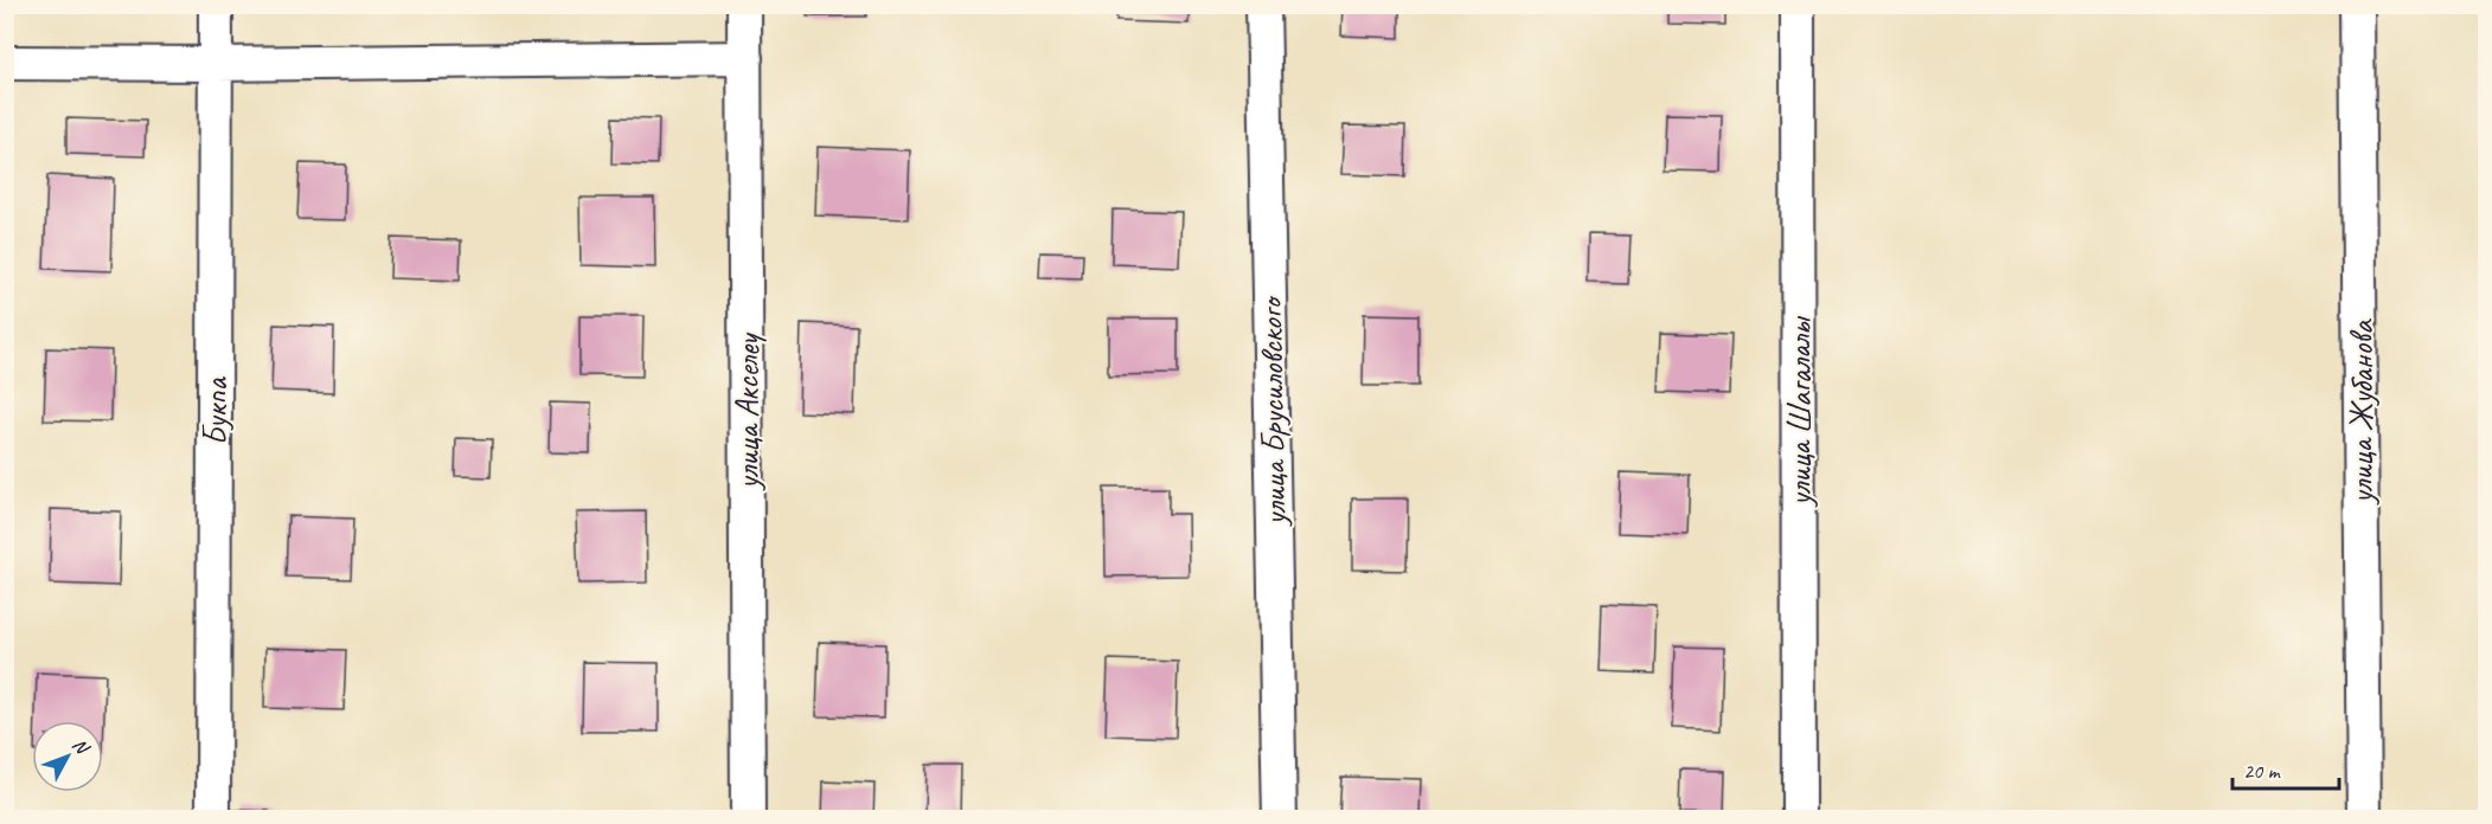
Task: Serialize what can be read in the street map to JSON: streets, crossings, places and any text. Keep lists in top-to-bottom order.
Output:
{
  "streets": {
    "street": [
      "Букпа",
      "улица Акселеу",
      "улица Брусиловского",
      "улица Шагалалы",
      "улица Жубанова"
    ]
  },
  "scale_bar": "20 m",
  "north": "top right"
}
